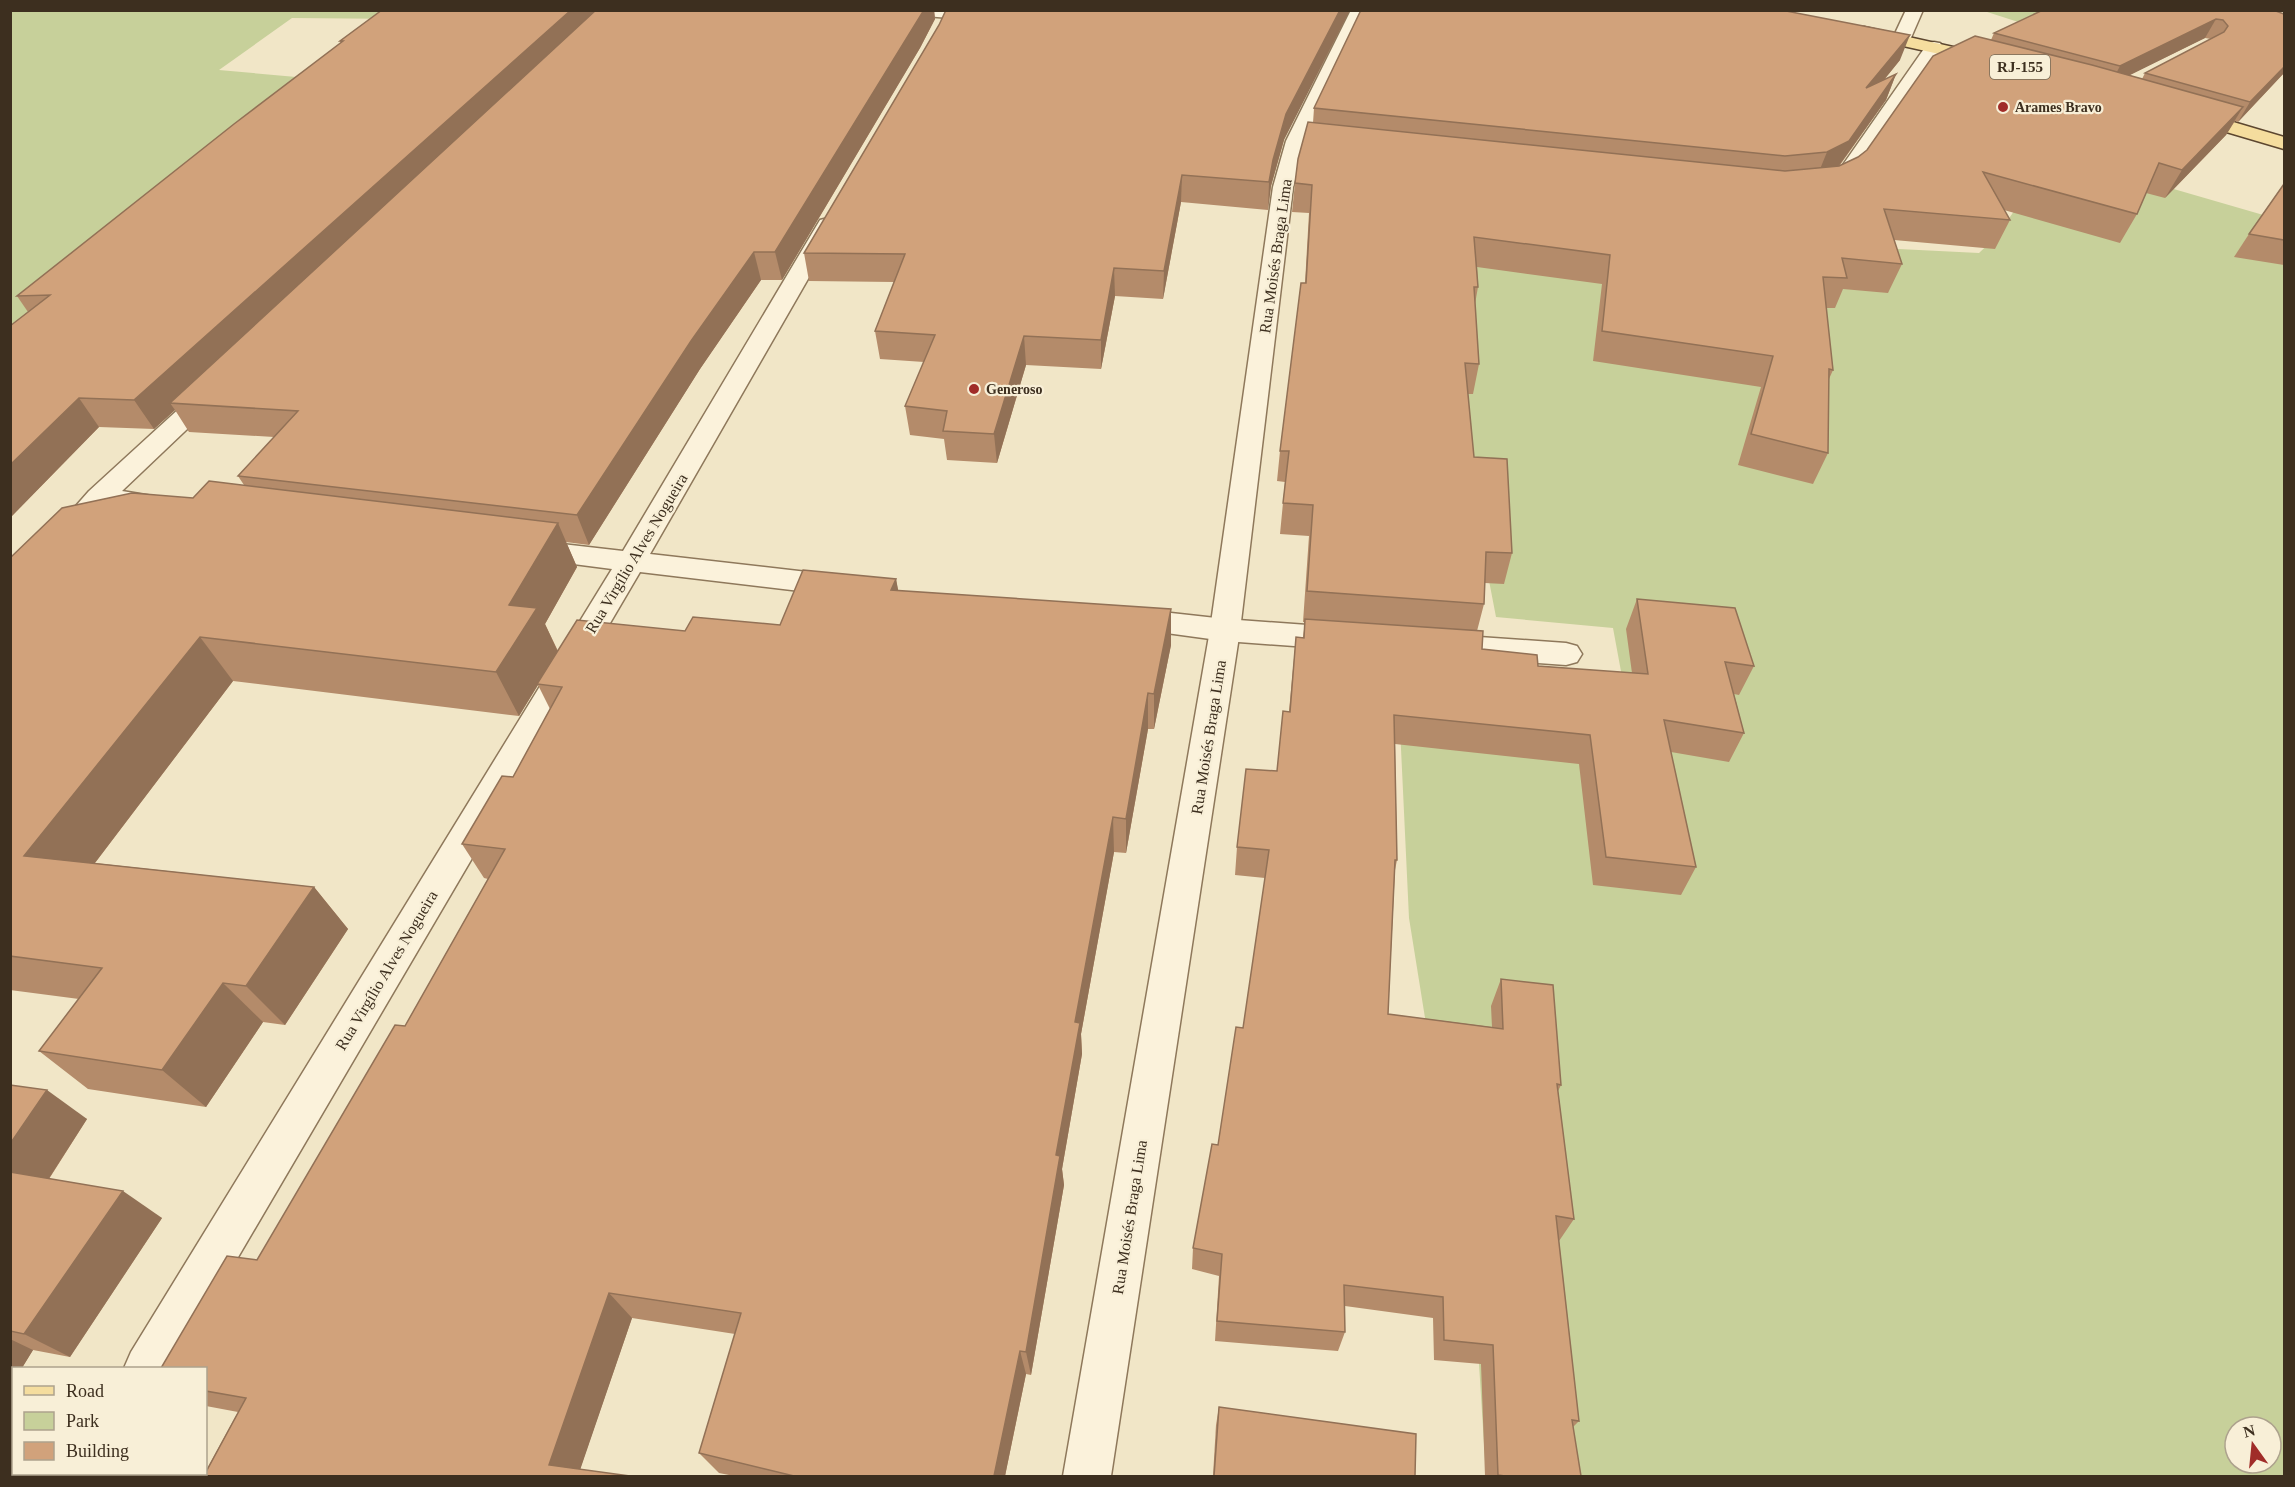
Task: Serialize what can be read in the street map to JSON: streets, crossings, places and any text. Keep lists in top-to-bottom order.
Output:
{
  "streets": {
    "main road": ["RJ-155"],
    "street": ["Rua Moisés Braga Lima", "Rua Virgílio Alves Nogueira"]
  },
  "places": ["Arames Bravo", "Generoso"],
  "legend": ["Road", "Park", "Building"],
  "north": "top"
}
